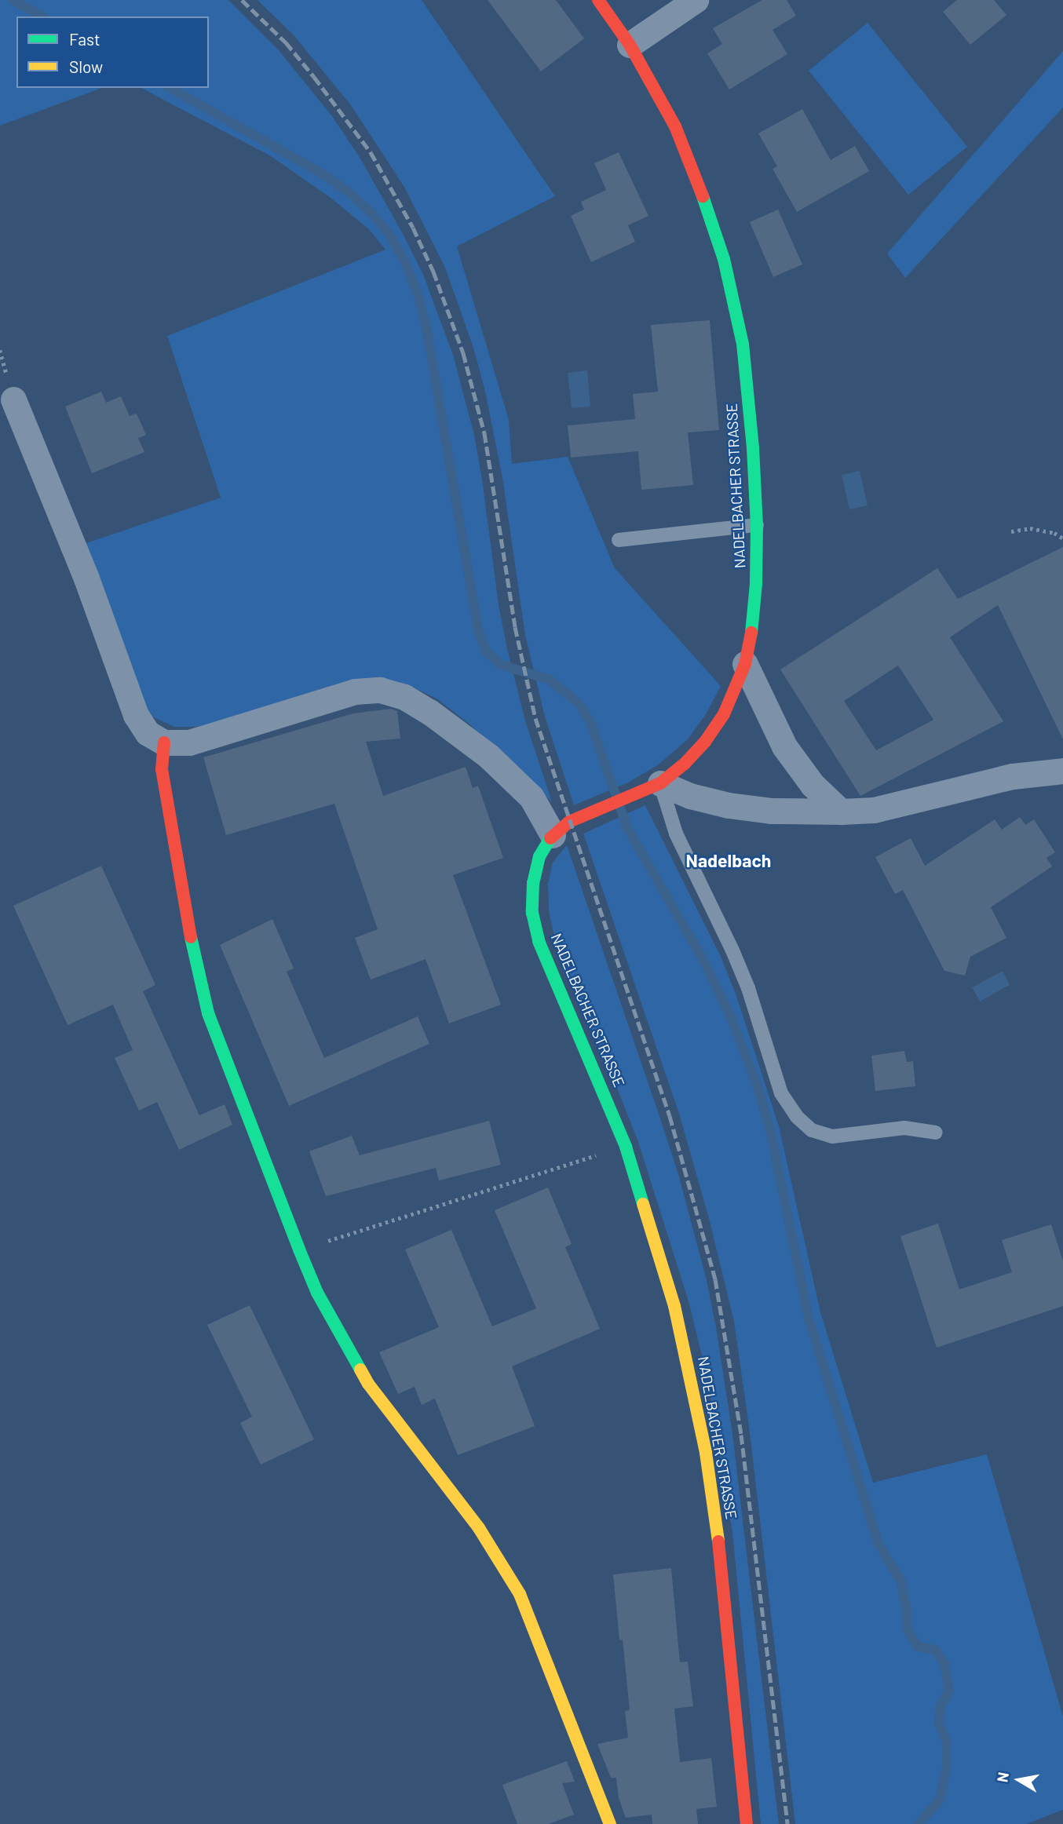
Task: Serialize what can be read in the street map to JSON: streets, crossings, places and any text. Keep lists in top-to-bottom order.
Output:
{
  "streets": {
    "street": ["NADELBACHER STRASSE"]
  },
  "districts": ["Nadelbach"],
  "legend": ["Fast", "Slow"],
  "north": "left"
}
